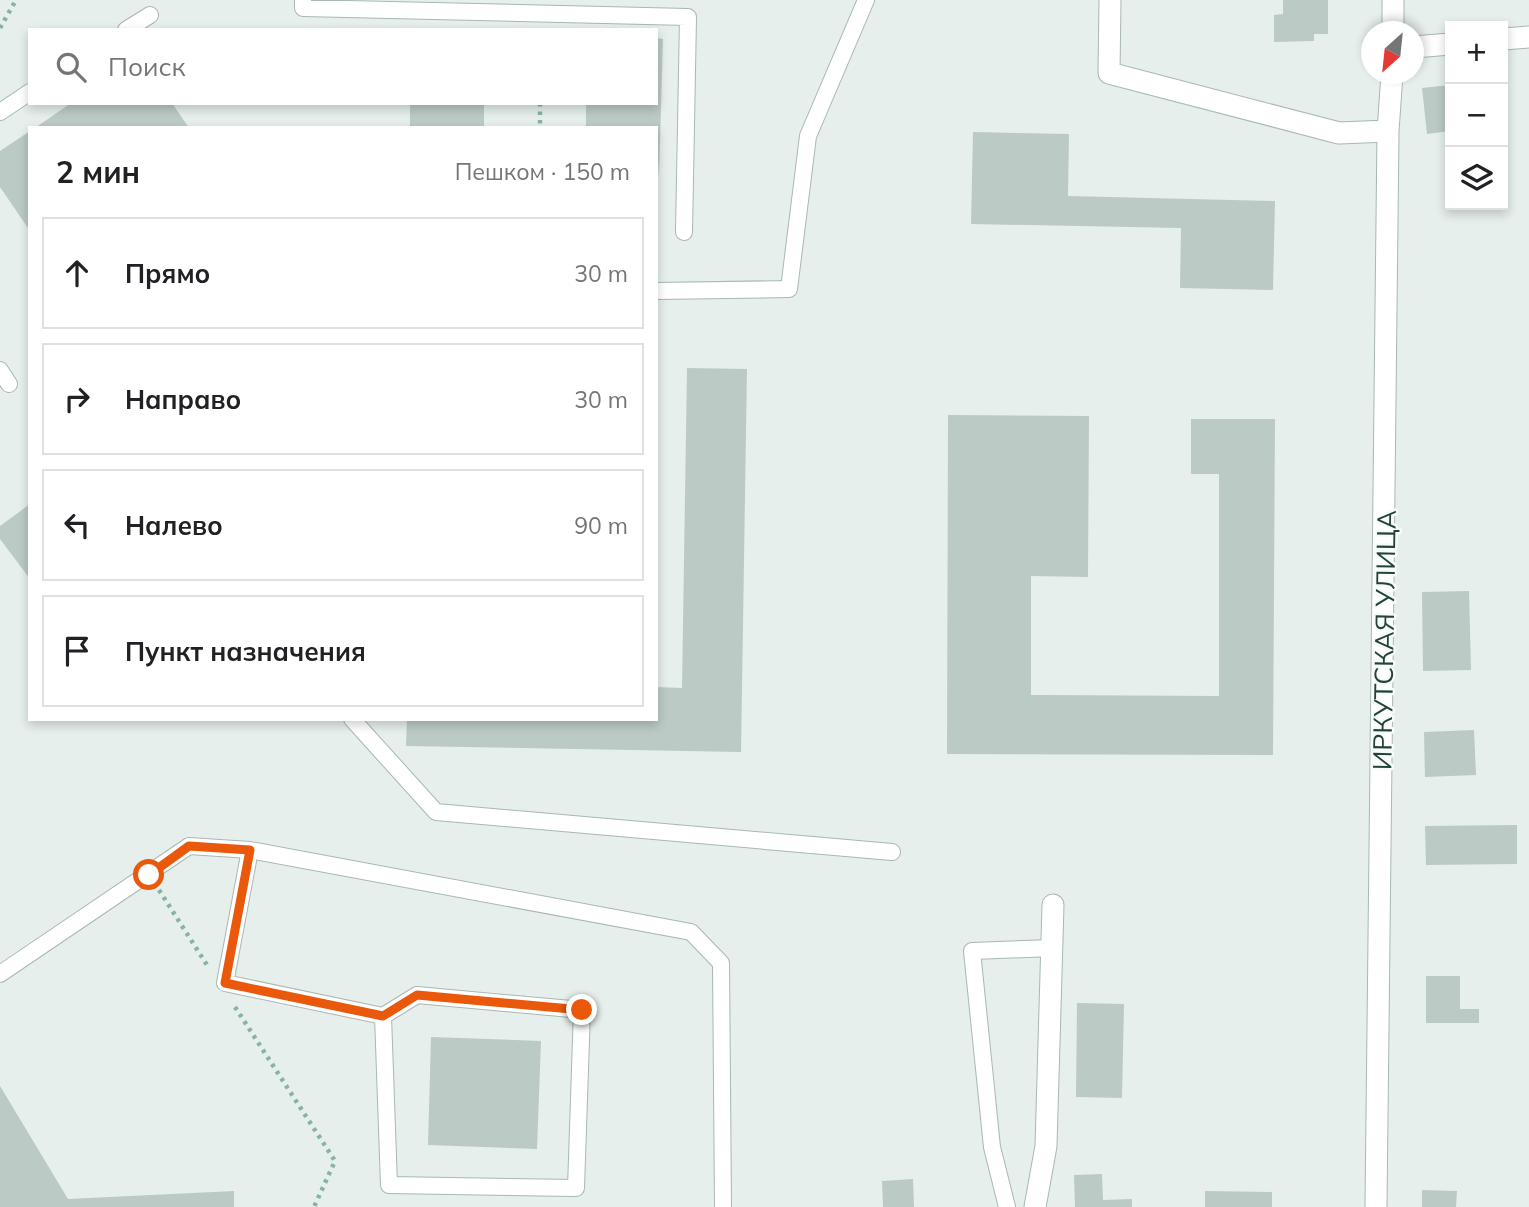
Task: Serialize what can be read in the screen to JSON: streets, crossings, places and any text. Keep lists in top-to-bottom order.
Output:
{
  "streets": {
    "street": ["ИРКУТСКАЯ УЛИЦА"]
  },
  "north": "bottom left",
  "page": {
    "map_buttons": ["+", "−"],
    "search": "Поиск",
    "heading": ["2 мин", "Пешком · 150 m"],
    "list": [
      ["Прямо", "30 m"],
      ["Направо", "30 m"],
      ["Налево", "90 m"],
      "Пункт назначения"
    ]
  }
}
